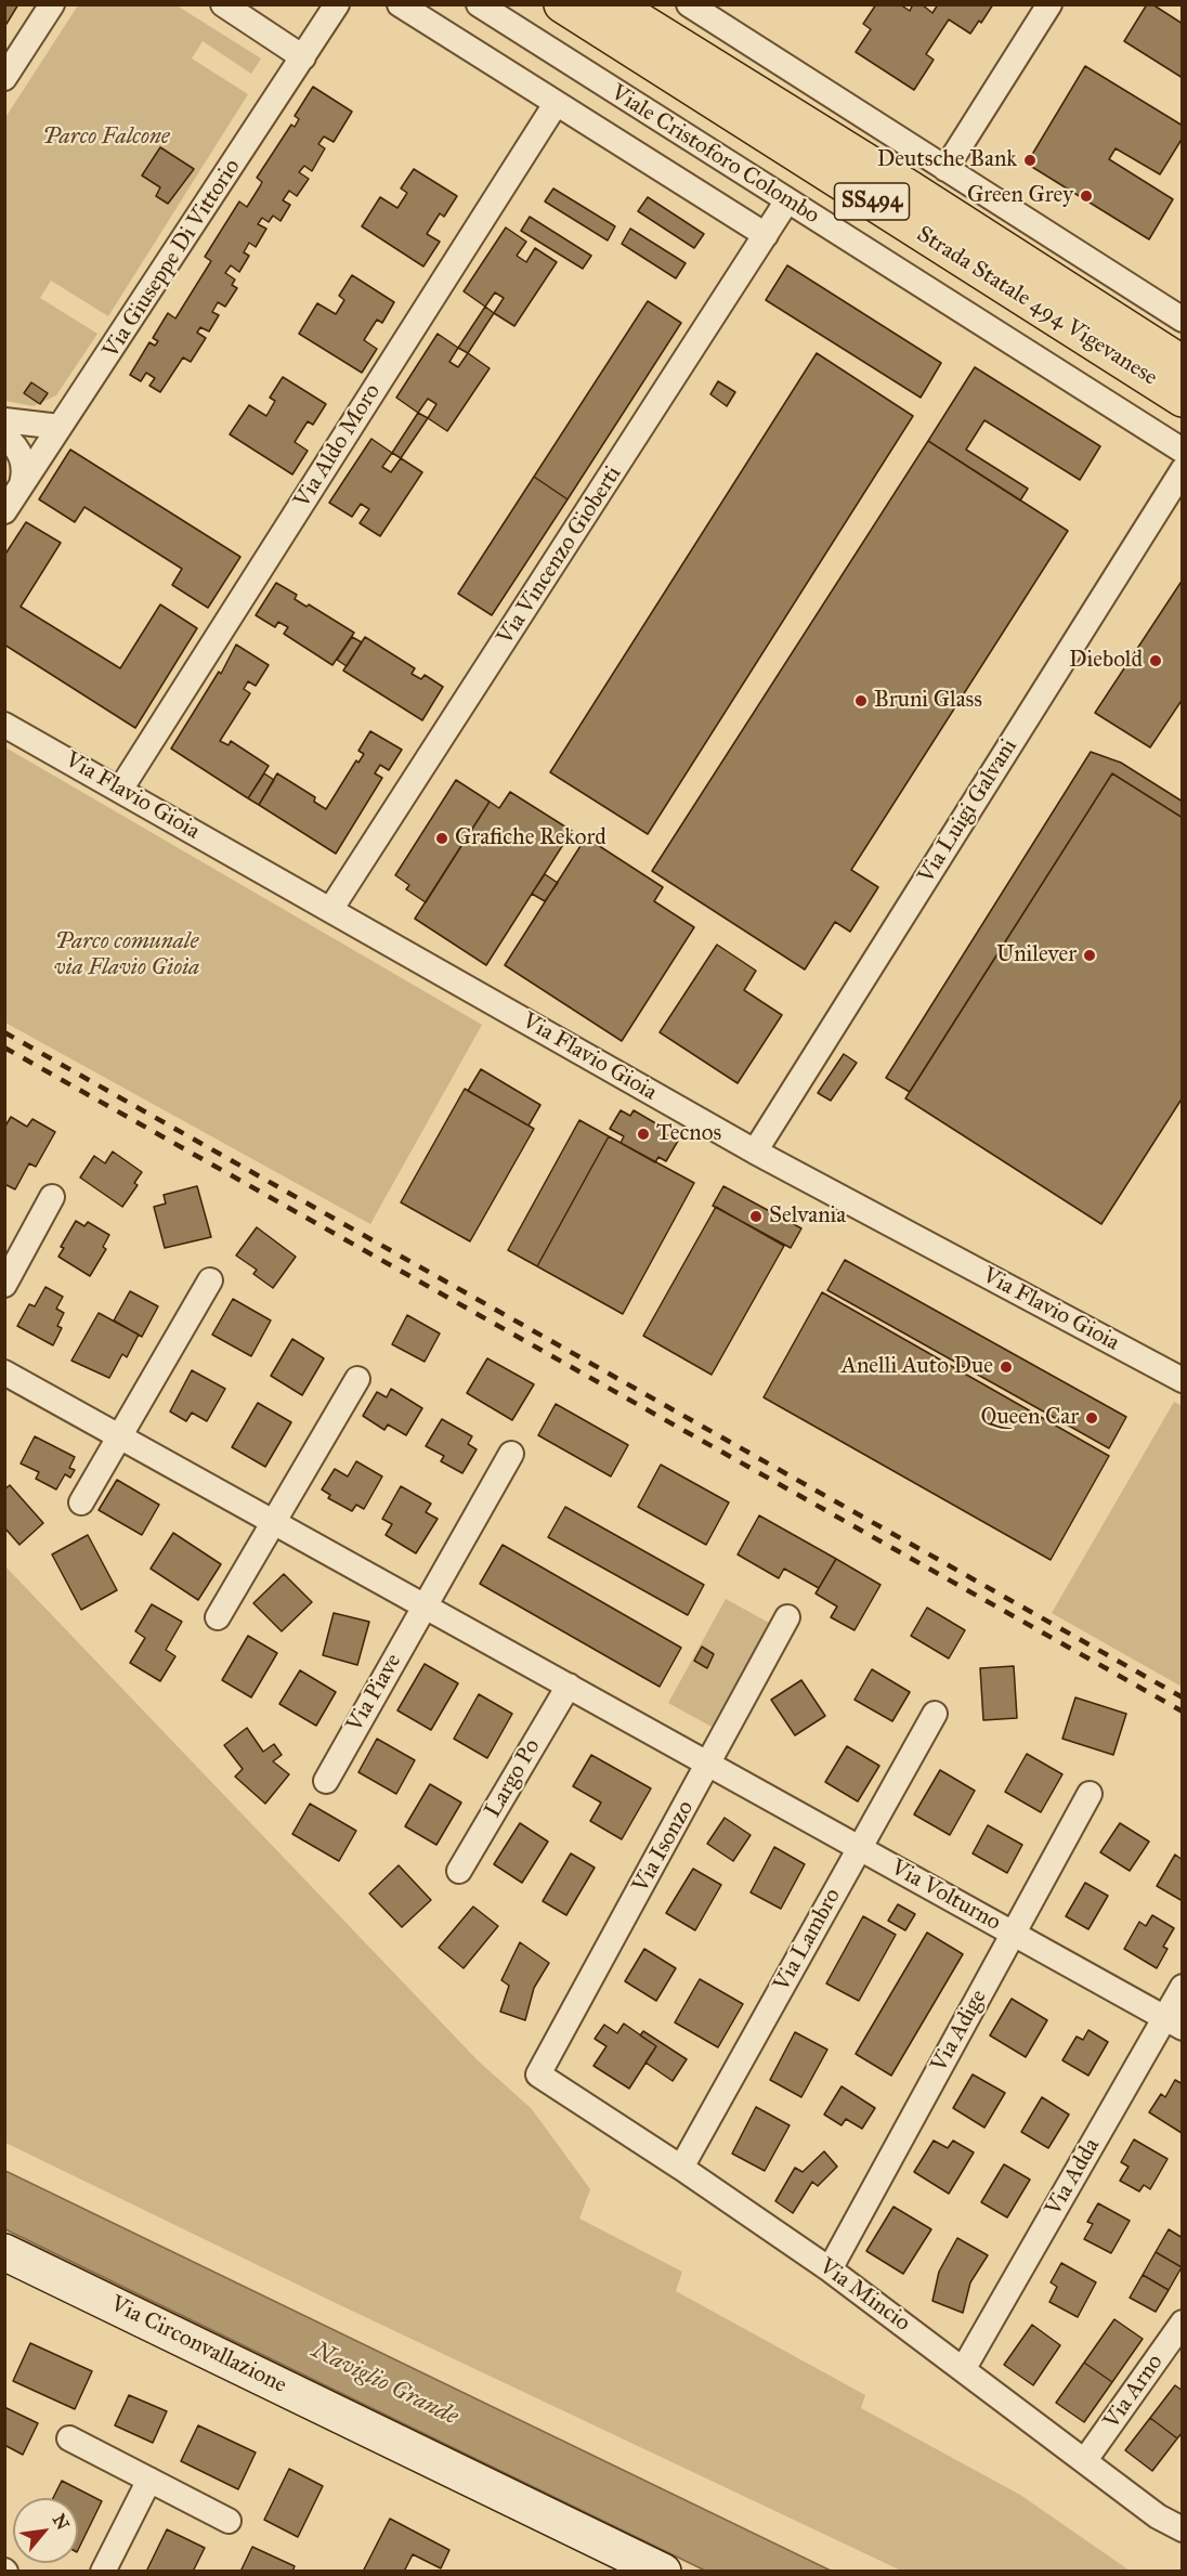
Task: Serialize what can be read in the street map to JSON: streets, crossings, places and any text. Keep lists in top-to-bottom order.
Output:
{
  "streets": {
    "main road": ["SS494", "Strada Statale 494 Vigevanese", "Via Circonvallazione"],
    "street": [
      "Viale Cristoforo Colombo",
      "Via Giuseppe Di Vittorio",
      "Via Aldo Moro",
      "Via Vincenzo Gioberti",
      "Via Flavio Gioia",
      "Via Luigi Galvani",
      "Via Piave",
      "Largo Po",
      "Via Isonzo",
      "Via Volturno",
      "Via Lambro",
      "Via Adige",
      "Via Adda",
      "Via Mincio",
      "Via Arno"
    ]
  },
  "crossings": [
    ["Viale Cristoforo Colombo", "Via Vincenzo Gioberti"],
    ["Via Aldo Moro", "Via Flavio Gioia"],
    ["Via Vincenzo Gioberti", "Via Flavio Gioia"],
    ["Via Flavio Gioia", "Via Luigi Galvani"],
    ["Via Isonzo", "Via Volturno"],
    ["Via Isonzo", "Via Mincio"],
    ["Via Volturno", "Via Lambro"],
    ["Via Volturno", "Via Adige"],
    ["Via Volturno", "Via Adda"],
    ["Via Lambro", "Via Mincio"],
    ["Via Adige", "Via Mincio"],
    ["Via Adda", "Via Mincio"],
    ["Via Mincio", "Via Arno"]
  ],
  "water": ["Naviglio Grande"],
  "parks": ["Parco Falcone", "Parco comunale via Flavio Gioia"],
  "places": [
    "Deutsche Bank",
    "Green Grey",
    "Diebold",
    "Bruni Glass",
    "Grafiche Rekord",
    "Unilever",
    "Tecnos",
    "Selvania",
    "Anelli Auto Due",
    "Queen Car"
  ],
  "north": "top right"
}
